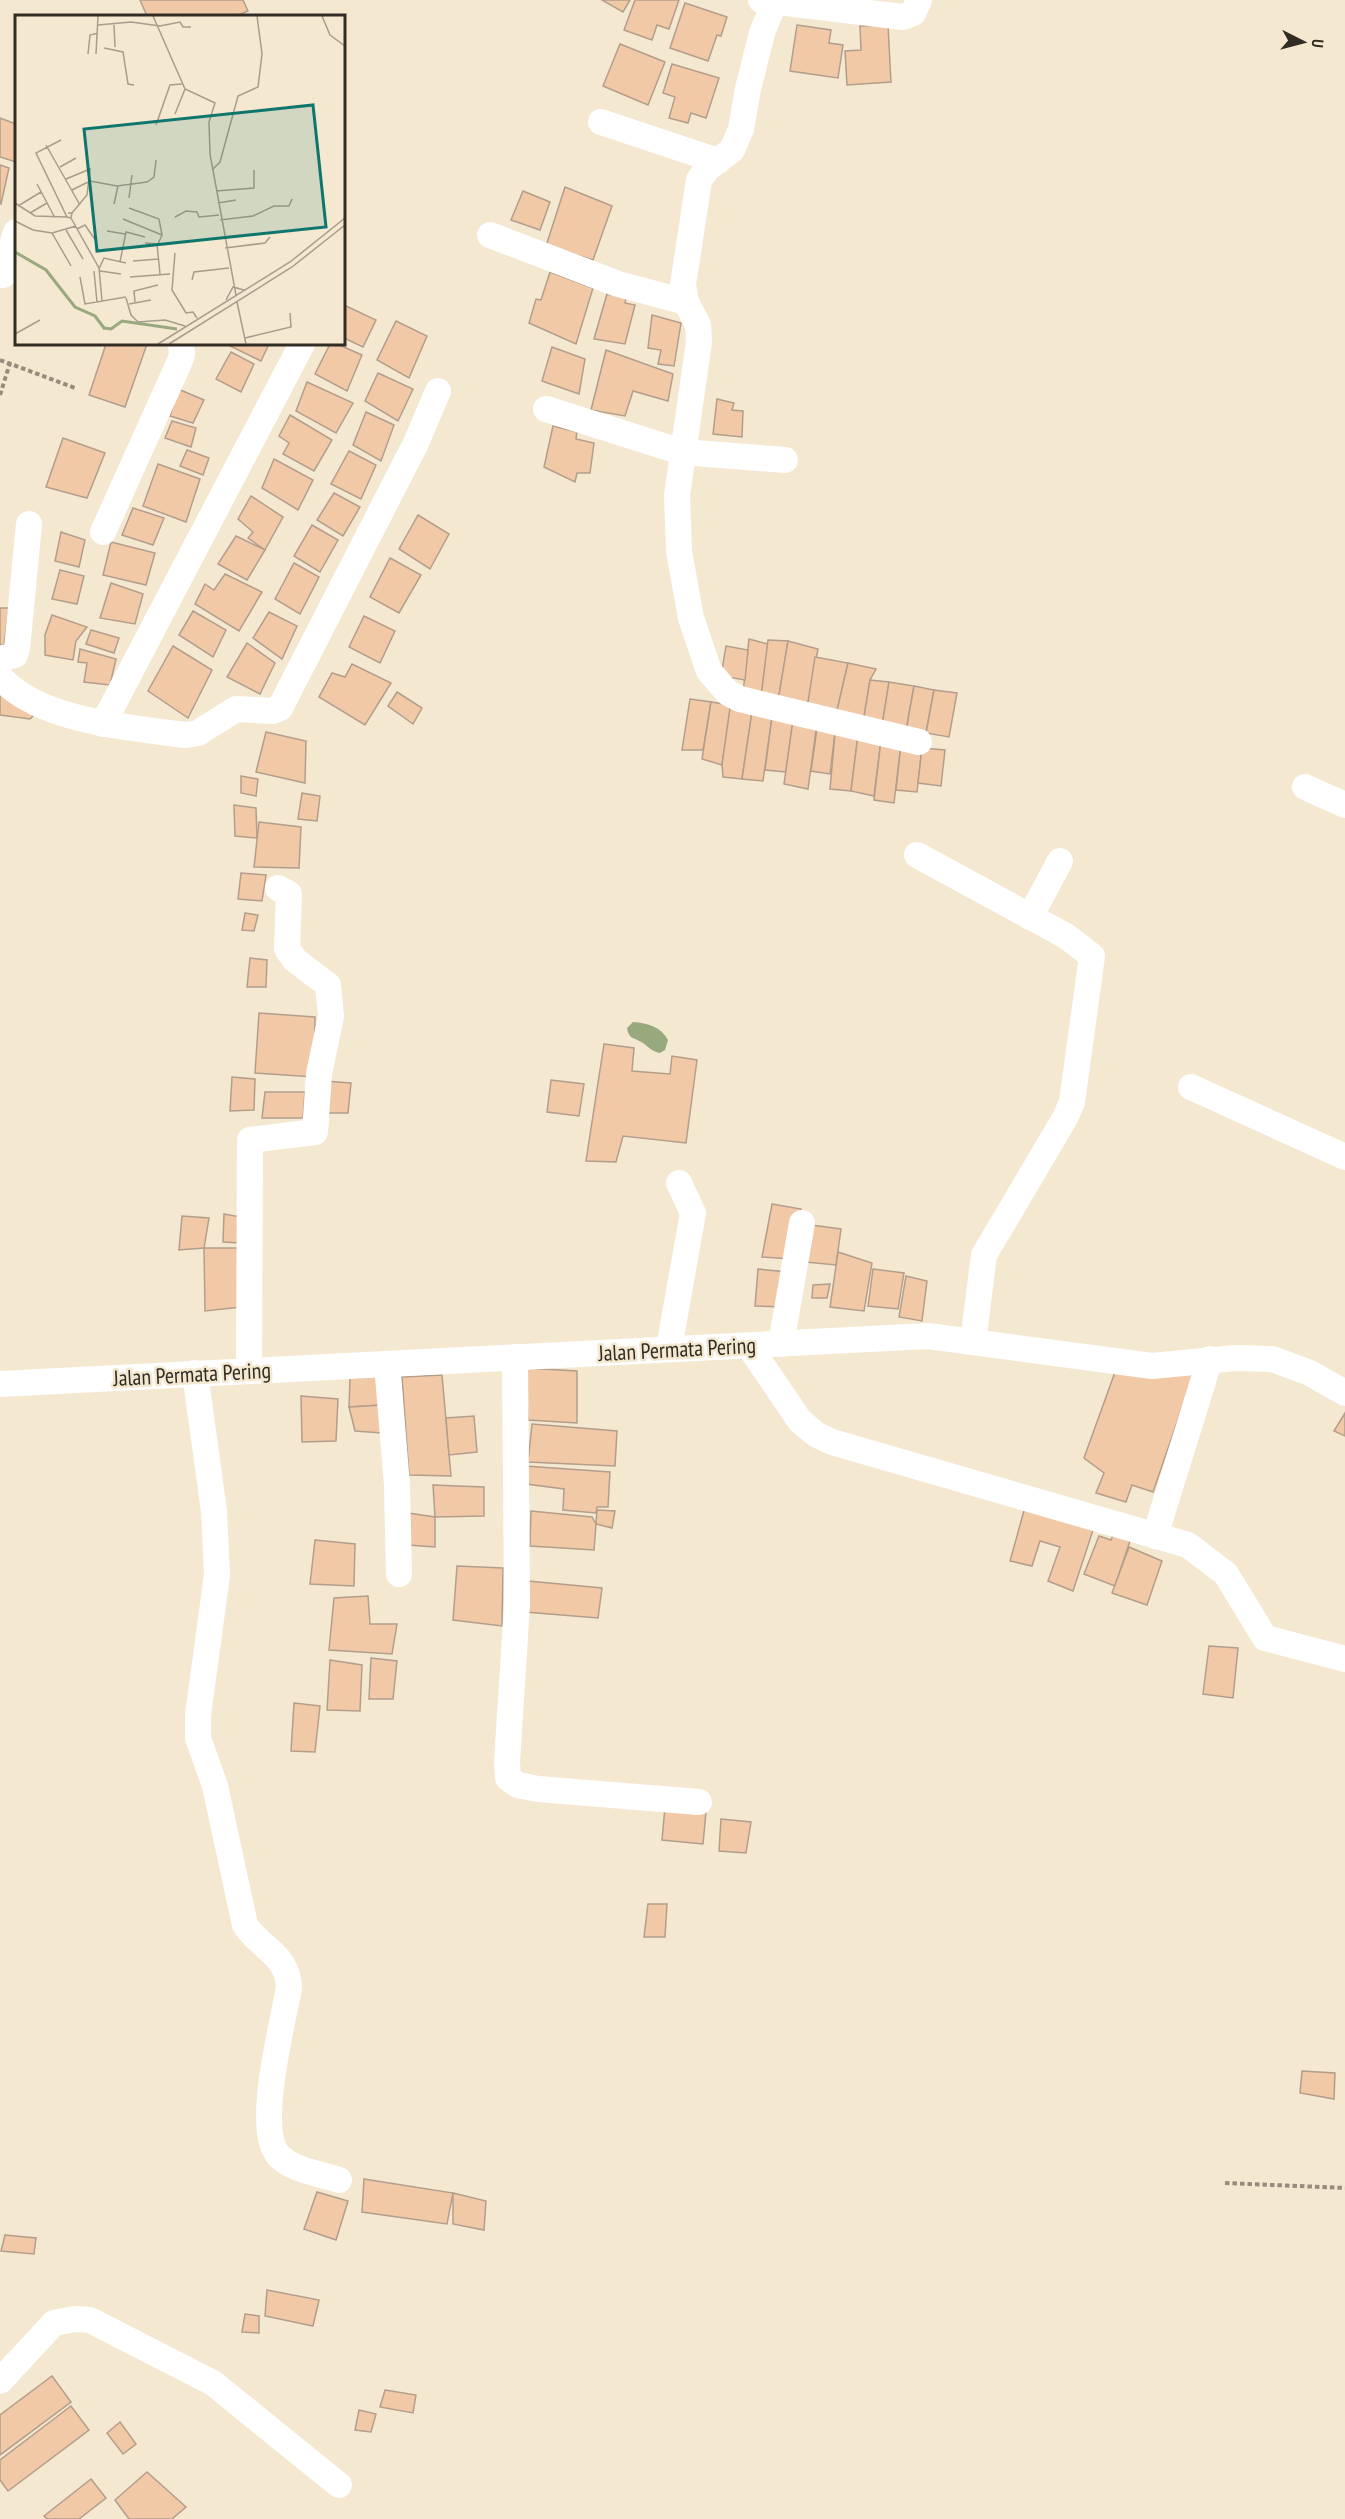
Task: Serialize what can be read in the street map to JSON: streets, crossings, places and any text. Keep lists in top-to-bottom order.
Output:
{
  "streets": {
    "street": ["Jalan Permata Pering"]
  },
  "north": "right"
}
